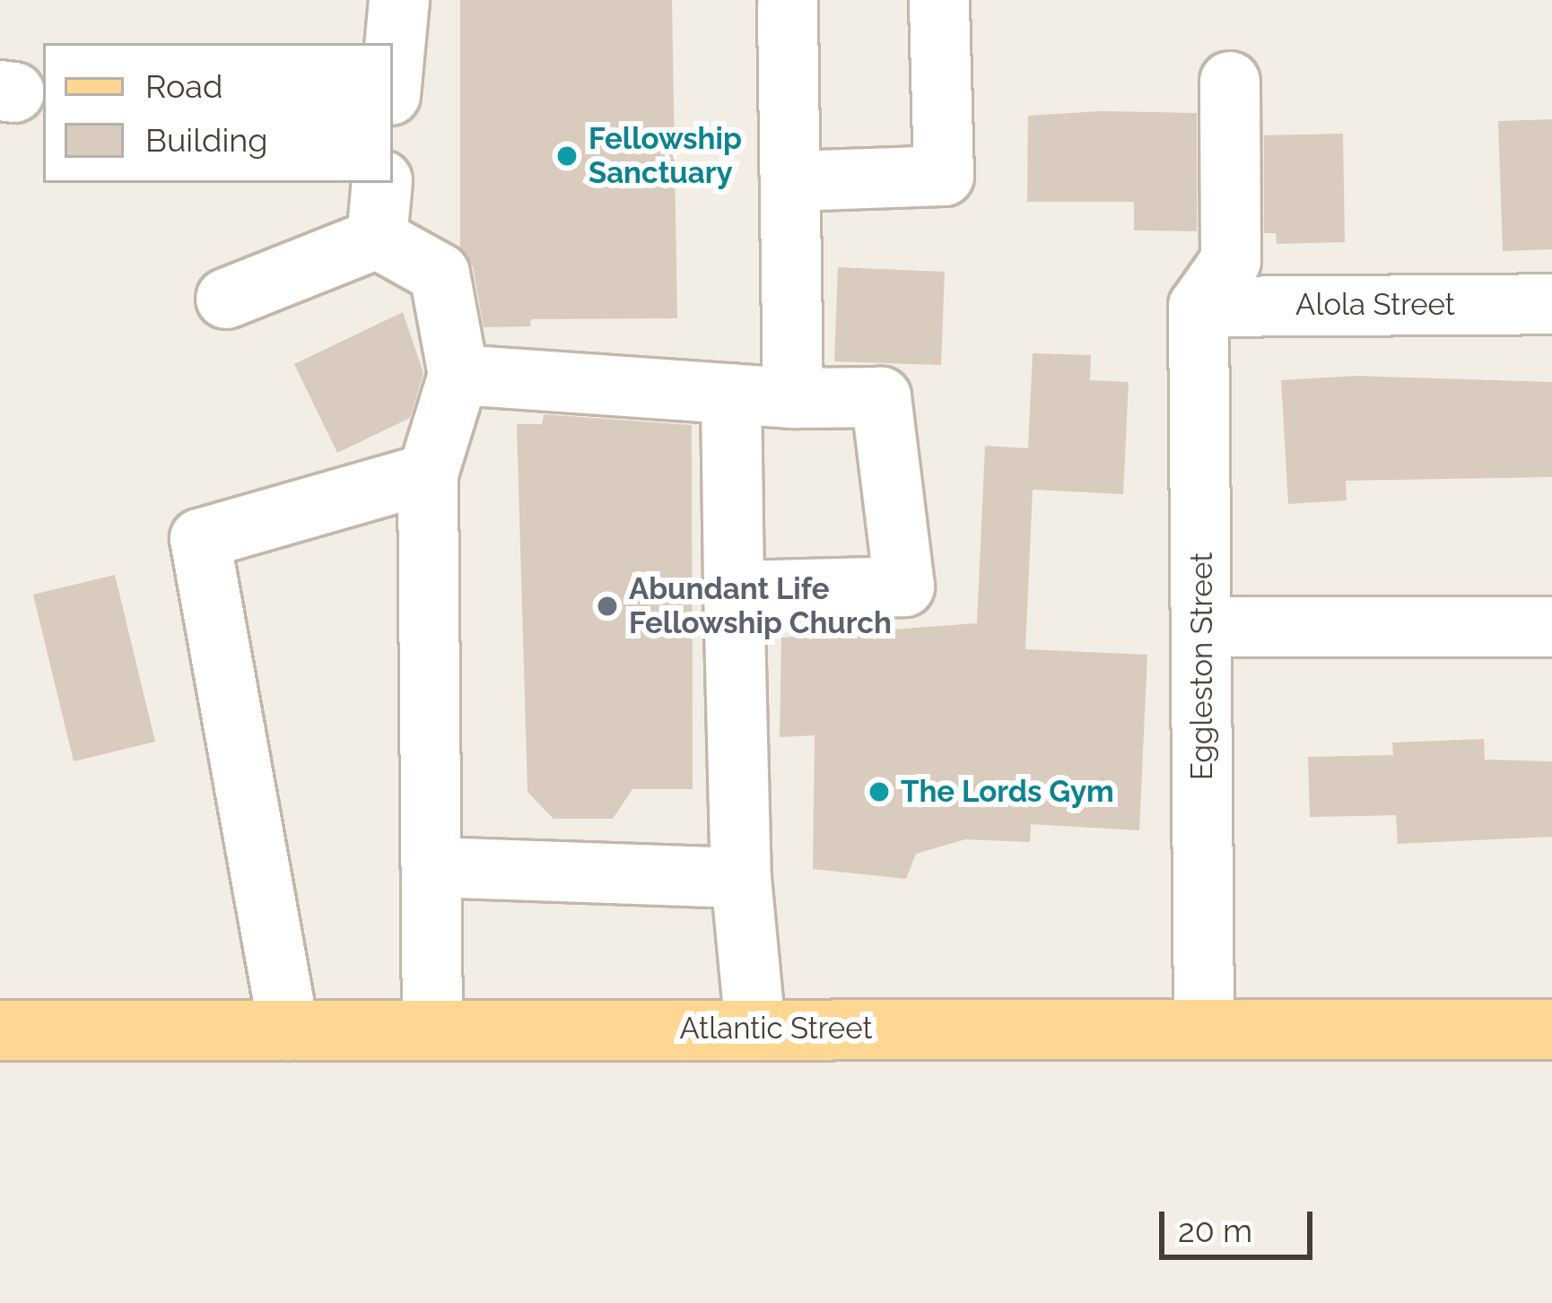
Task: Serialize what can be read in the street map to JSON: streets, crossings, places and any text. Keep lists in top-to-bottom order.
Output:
{
  "streets": {
    "main road": ["Atlantic Street"],
    "street": ["Alola Street", "Eggleston Street"]
  },
  "crossings": [
    ["Alola Street", "Eggleston Street"],
    ["Eggleston Street", "Atlantic Street"]
  ],
  "places": ["Fellowship Sanctuary", "Abundant Life Fellowship Church", "The Lords Gym"],
  "legend": ["Road", "Building"],
  "scale_bar": "20 m"
}
